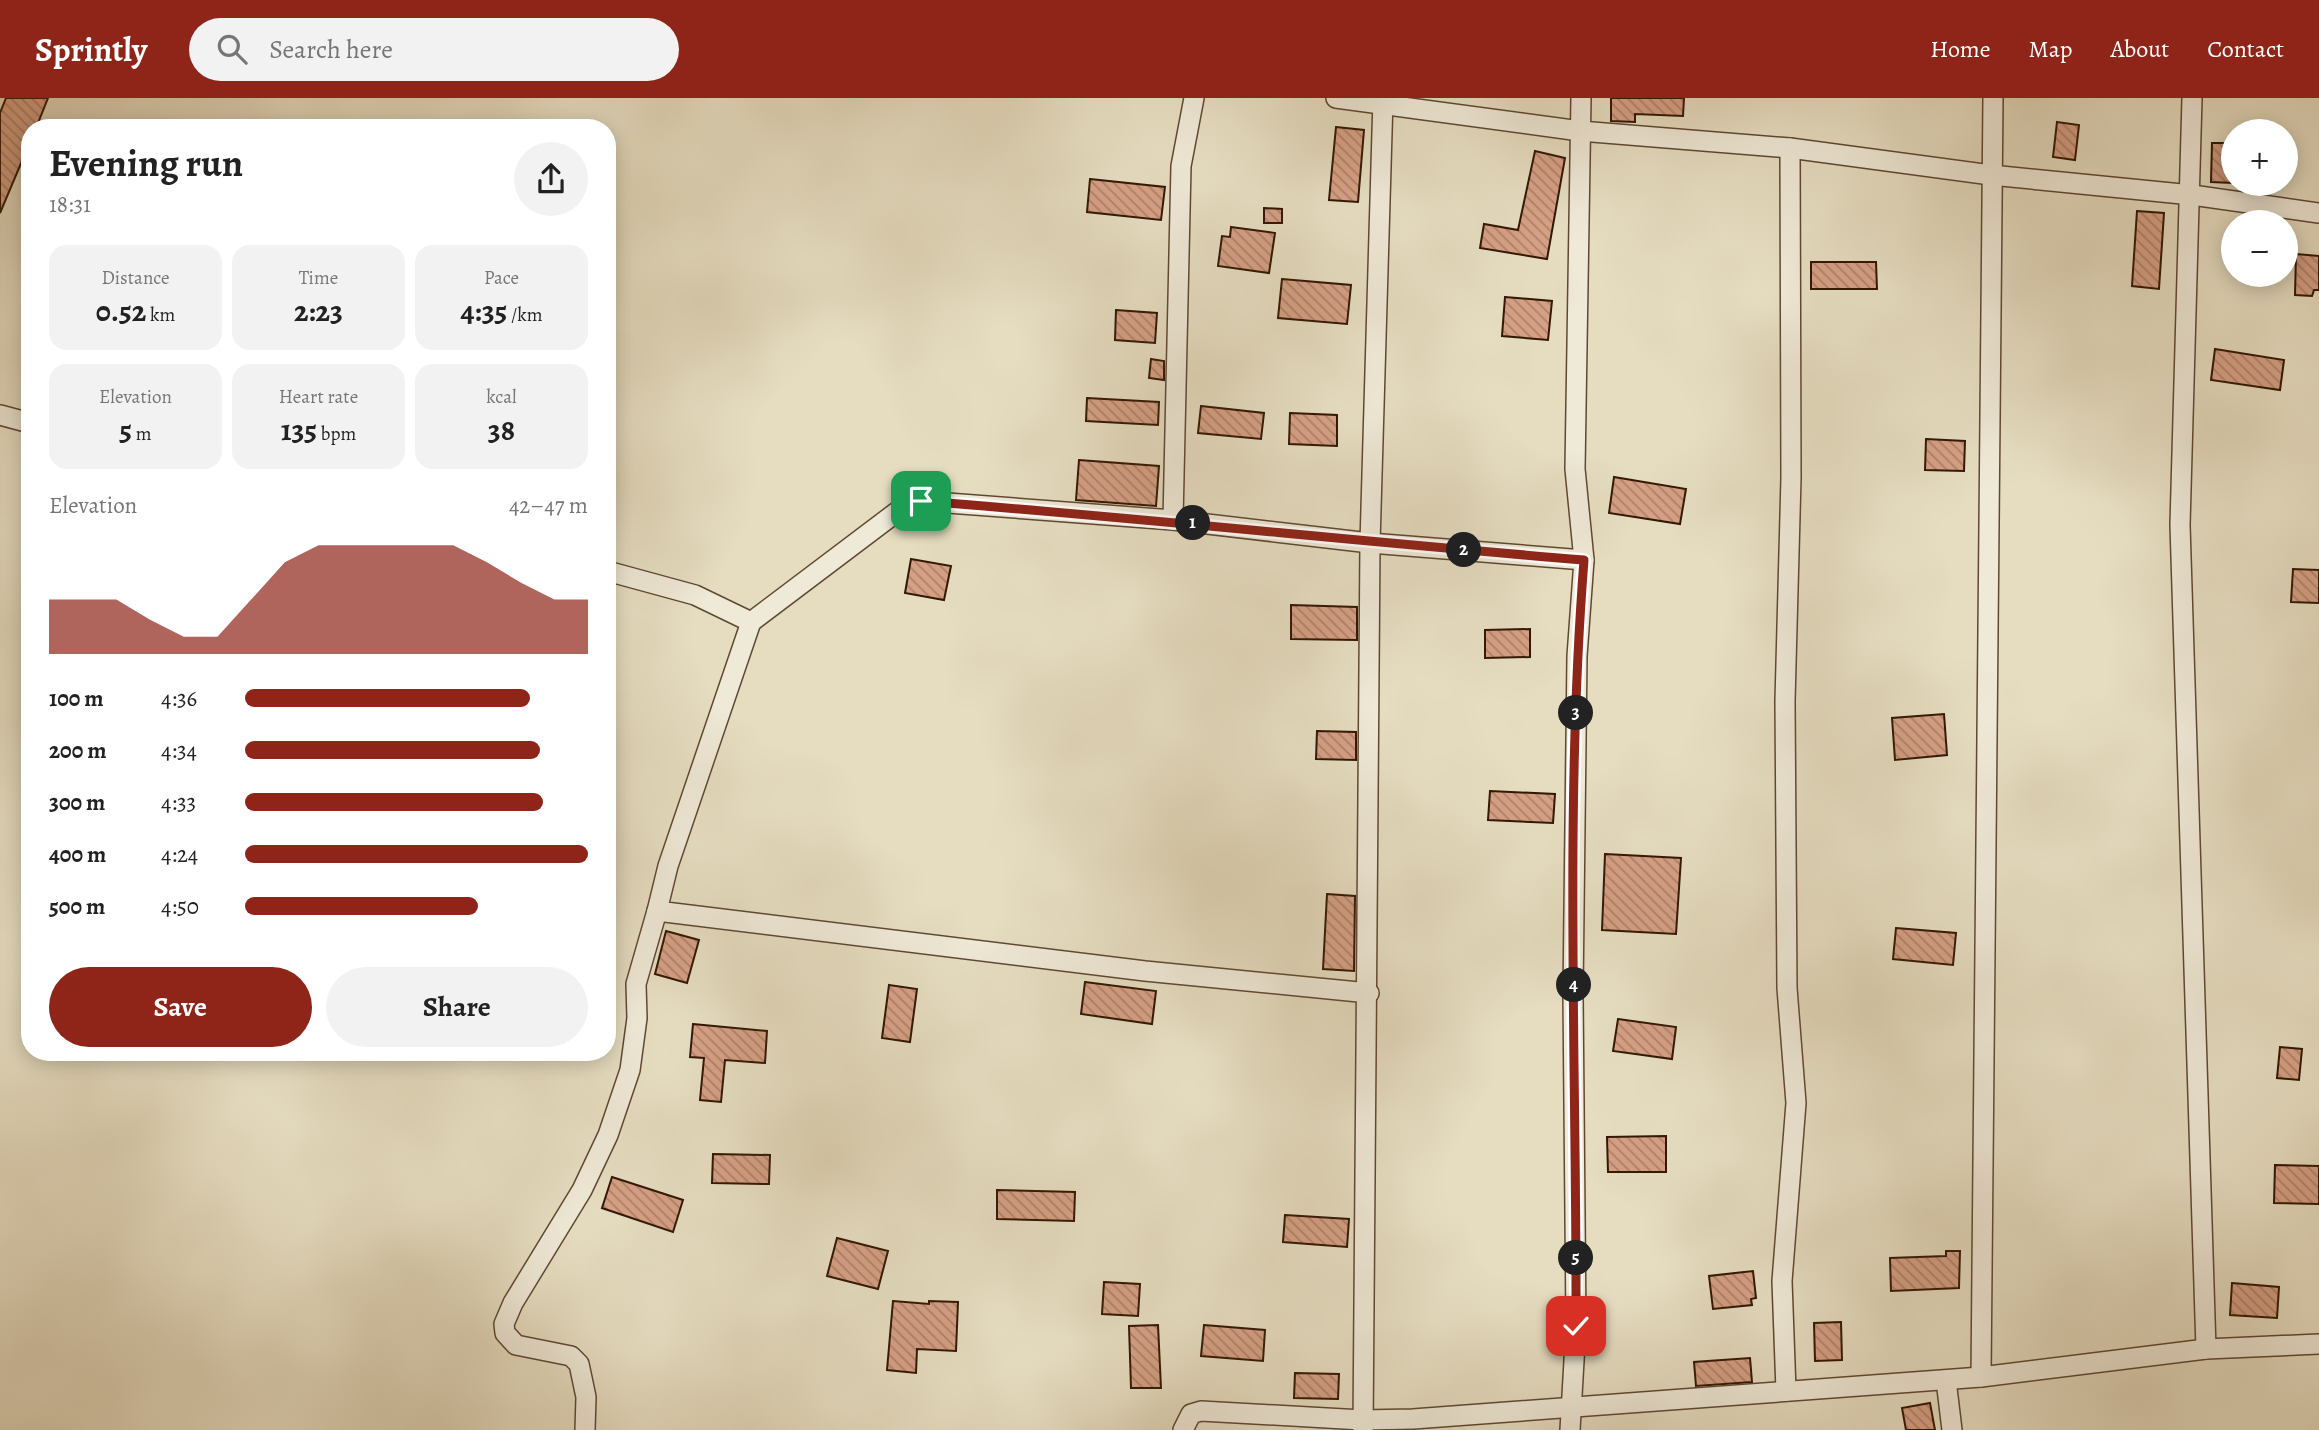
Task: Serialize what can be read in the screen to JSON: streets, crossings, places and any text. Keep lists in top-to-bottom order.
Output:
{
  "page": {
    "header": "Sprintly",
    "search": "Search here",
    "nav": [
      "Home",
      "Map",
      "About",
      "Contact"
    ],
    "map_buttons": ["+", "−"],
    "heading": ["Evening run", "18:31"],
    "stats": [
      ["Distance", "0.52 km"],
      ["Time", "2:23"],
      ["Pace", "4:35 /km"],
      ["Elevation", "5 m"],
      ["Heart rate", "135 bpm"],
      ["kcal", "38"]
    ],
    "chart": ["Elevation", "42–47 m"],
    "pins": [
      "1",
      "2",
      "3",
      "4",
      "5"
    ],
    "list": [
      {
        "name": "100 m",
        "note": "4:36"
      },
      {
        "name": "200 m",
        "note": "4:34"
      },
      {
        "name": "300 m",
        "note": "4:33"
      },
      {
        "name": "400 m",
        "note": "4:24"
      },
      {
        "name": "500 m",
        "note": "4:50"
      }
    ],
    "buttons": ["Save", "Share"]
  }
}
